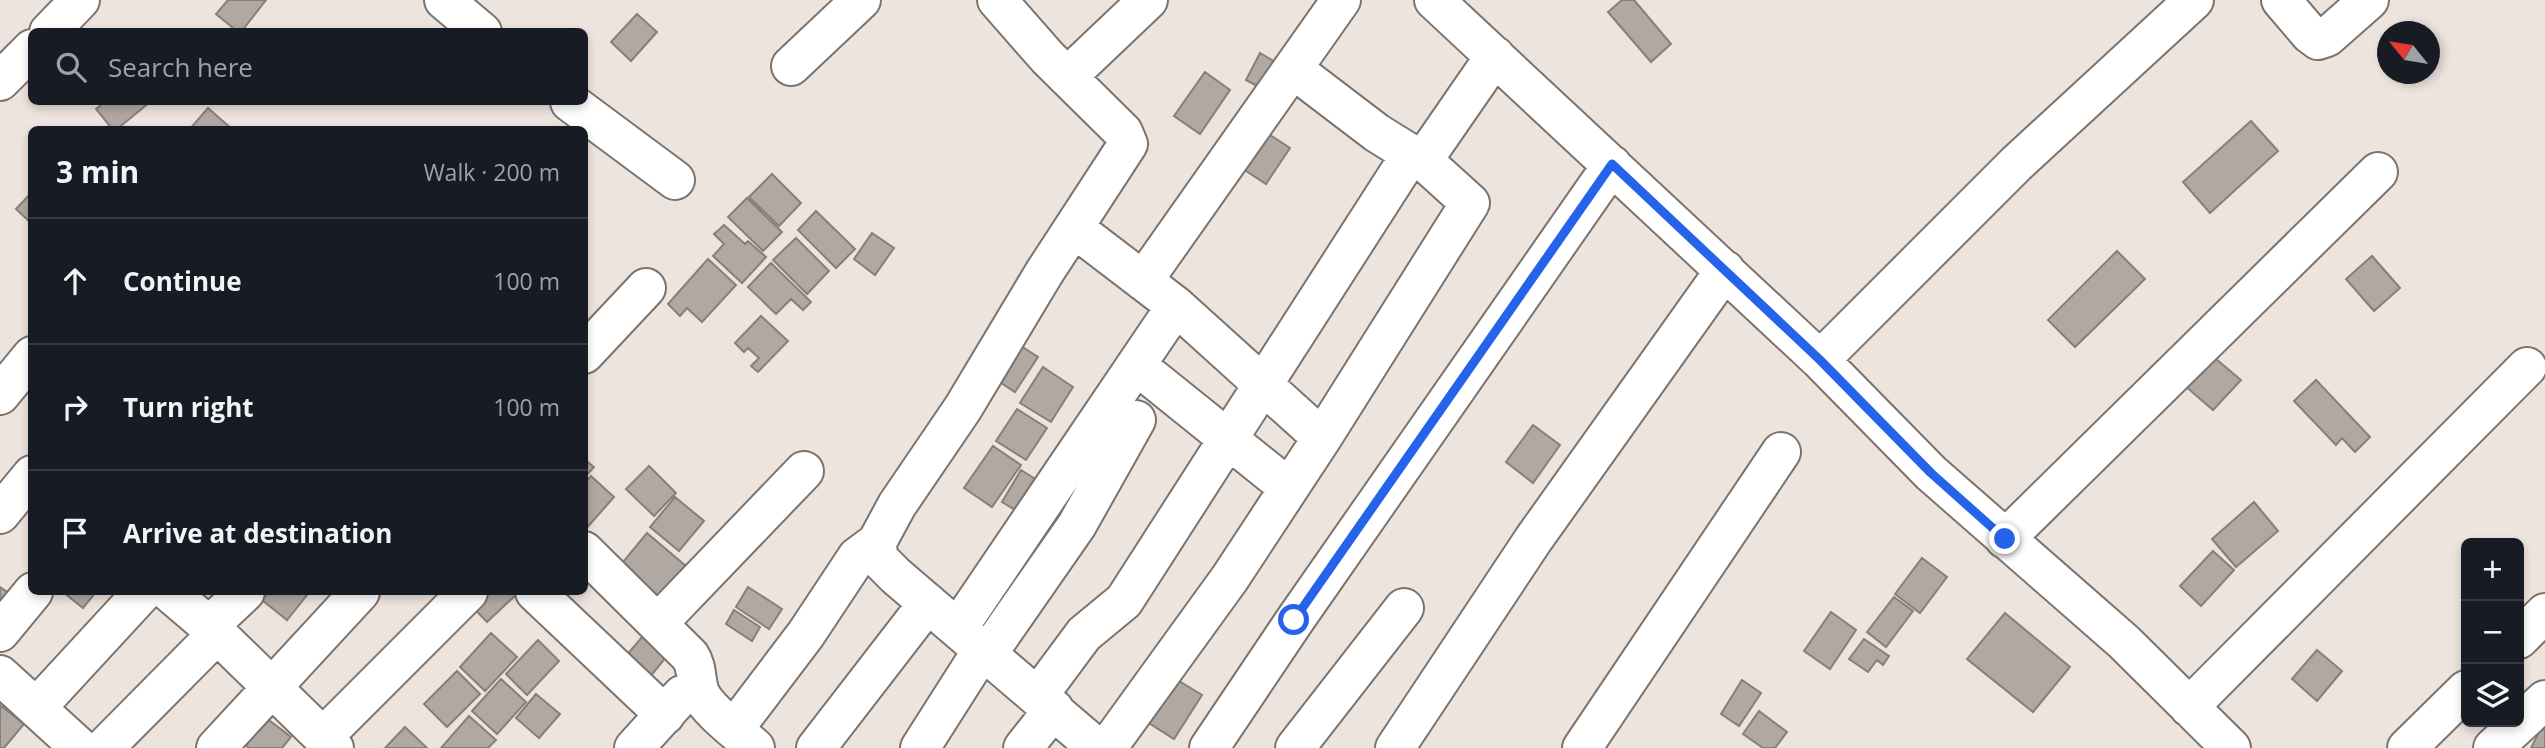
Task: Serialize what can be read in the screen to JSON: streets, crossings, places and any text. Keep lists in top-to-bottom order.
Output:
{
  "north": "top left",
  "page": {
    "search": "Search here",
    "heading": ["3 min", "Walk · 200 m"],
    "list": [
      ["Continue", "100 m"],
      ["Turn right", "100 m"],
      "Arrive at destination"
    ],
    "map_buttons": ["+", "−"]
  }
}
